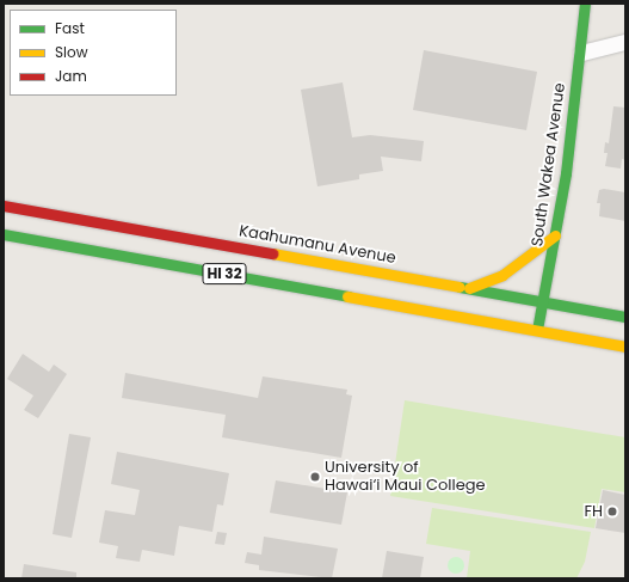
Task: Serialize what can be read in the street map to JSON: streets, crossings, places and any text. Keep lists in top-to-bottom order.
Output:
{
  "streets": {
    "main road": ["South Wakea Avenue", "Kaahumanu Avenue", "HI 32"]
  },
  "crossings": [
    ["South Wakea Avenue", "Kaahumanu Avenue"],
    ["South Wakea Avenue", "HI 32"]
  ],
  "places": ["University of Hawai‘i Maui College", "FH"],
  "legend": ["Fast", "Slow", "Jam"]
}
